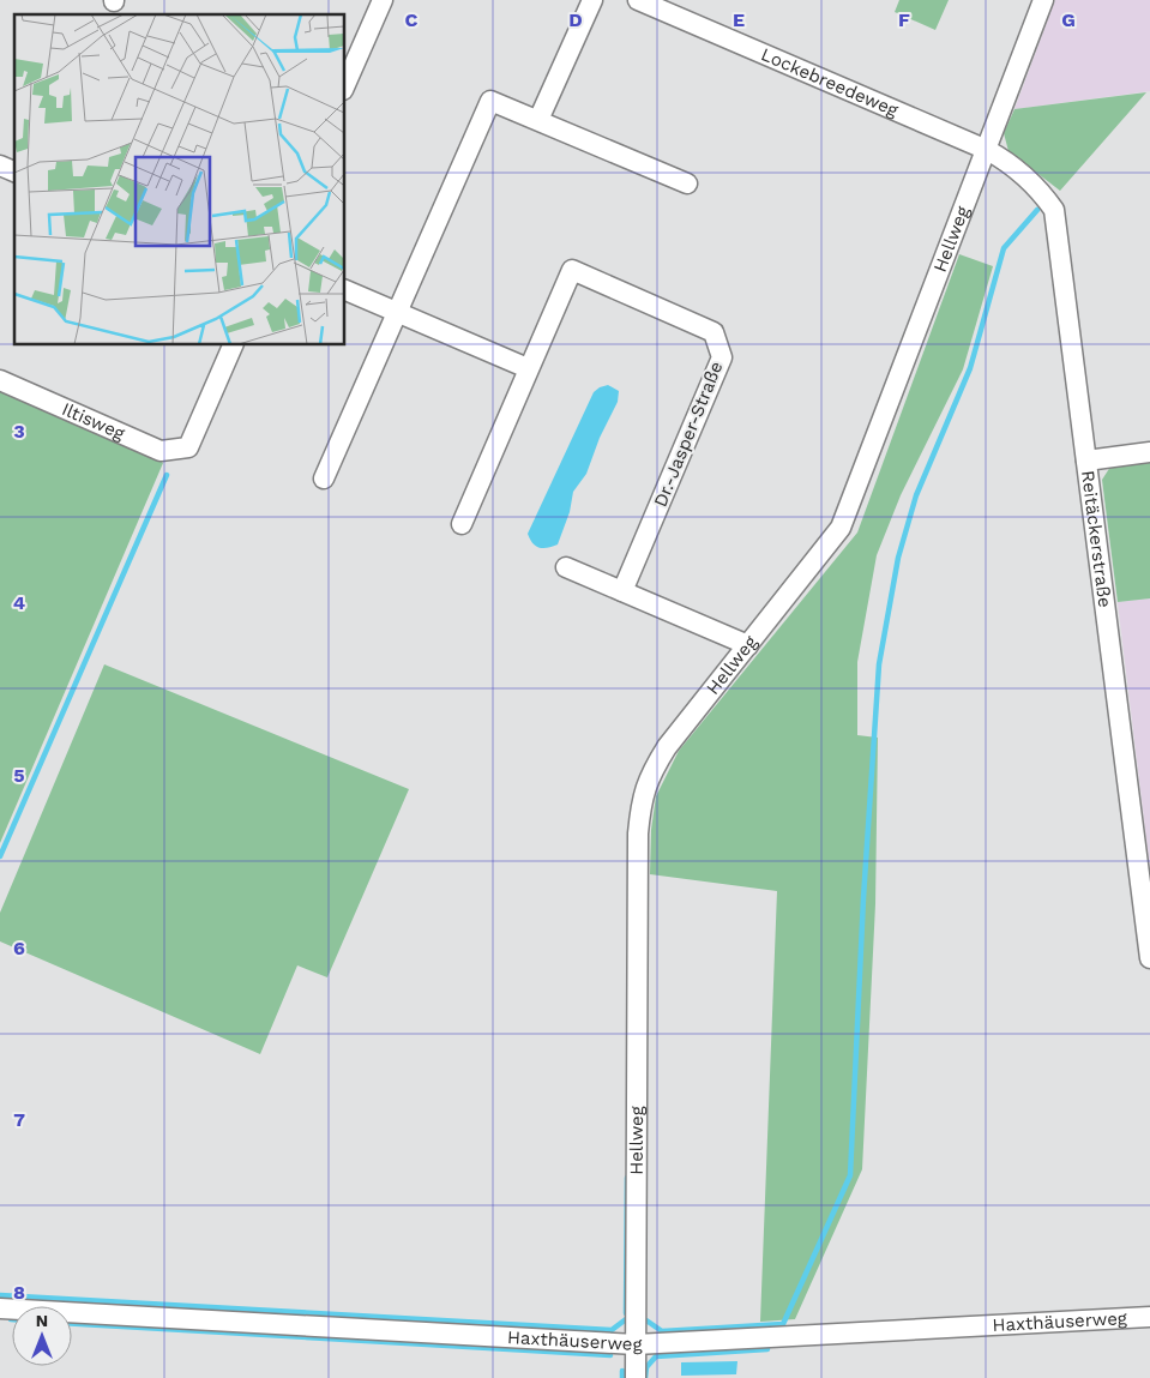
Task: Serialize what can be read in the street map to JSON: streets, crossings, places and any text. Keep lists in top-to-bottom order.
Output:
{
  "streets": {
    "street": [
      "Lockebreedeweg",
      "Hellweg",
      "Iltisweg",
      "Dr.-Jasper-Straße",
      "Reitäckerstraße",
      "Haxthäuserweg"
    ]
  },
  "crossings": [
    ["Lockebreedeweg", "Hellweg"],
    ["Lockebreedeweg", "Reitäckerstraße"],
    ["Hellweg", "Reitäckerstraße"],
    ["Hellweg", "Haxthäuserweg"]
  ],
  "north": "top",
  "grid": {
    "columns": [
      "C",
      "D",
      "E",
      "F",
      "G"
    ],
    "rows": [
      "3",
      "4",
      "5",
      "6",
      "7",
      "8"
    ]
  }
}
